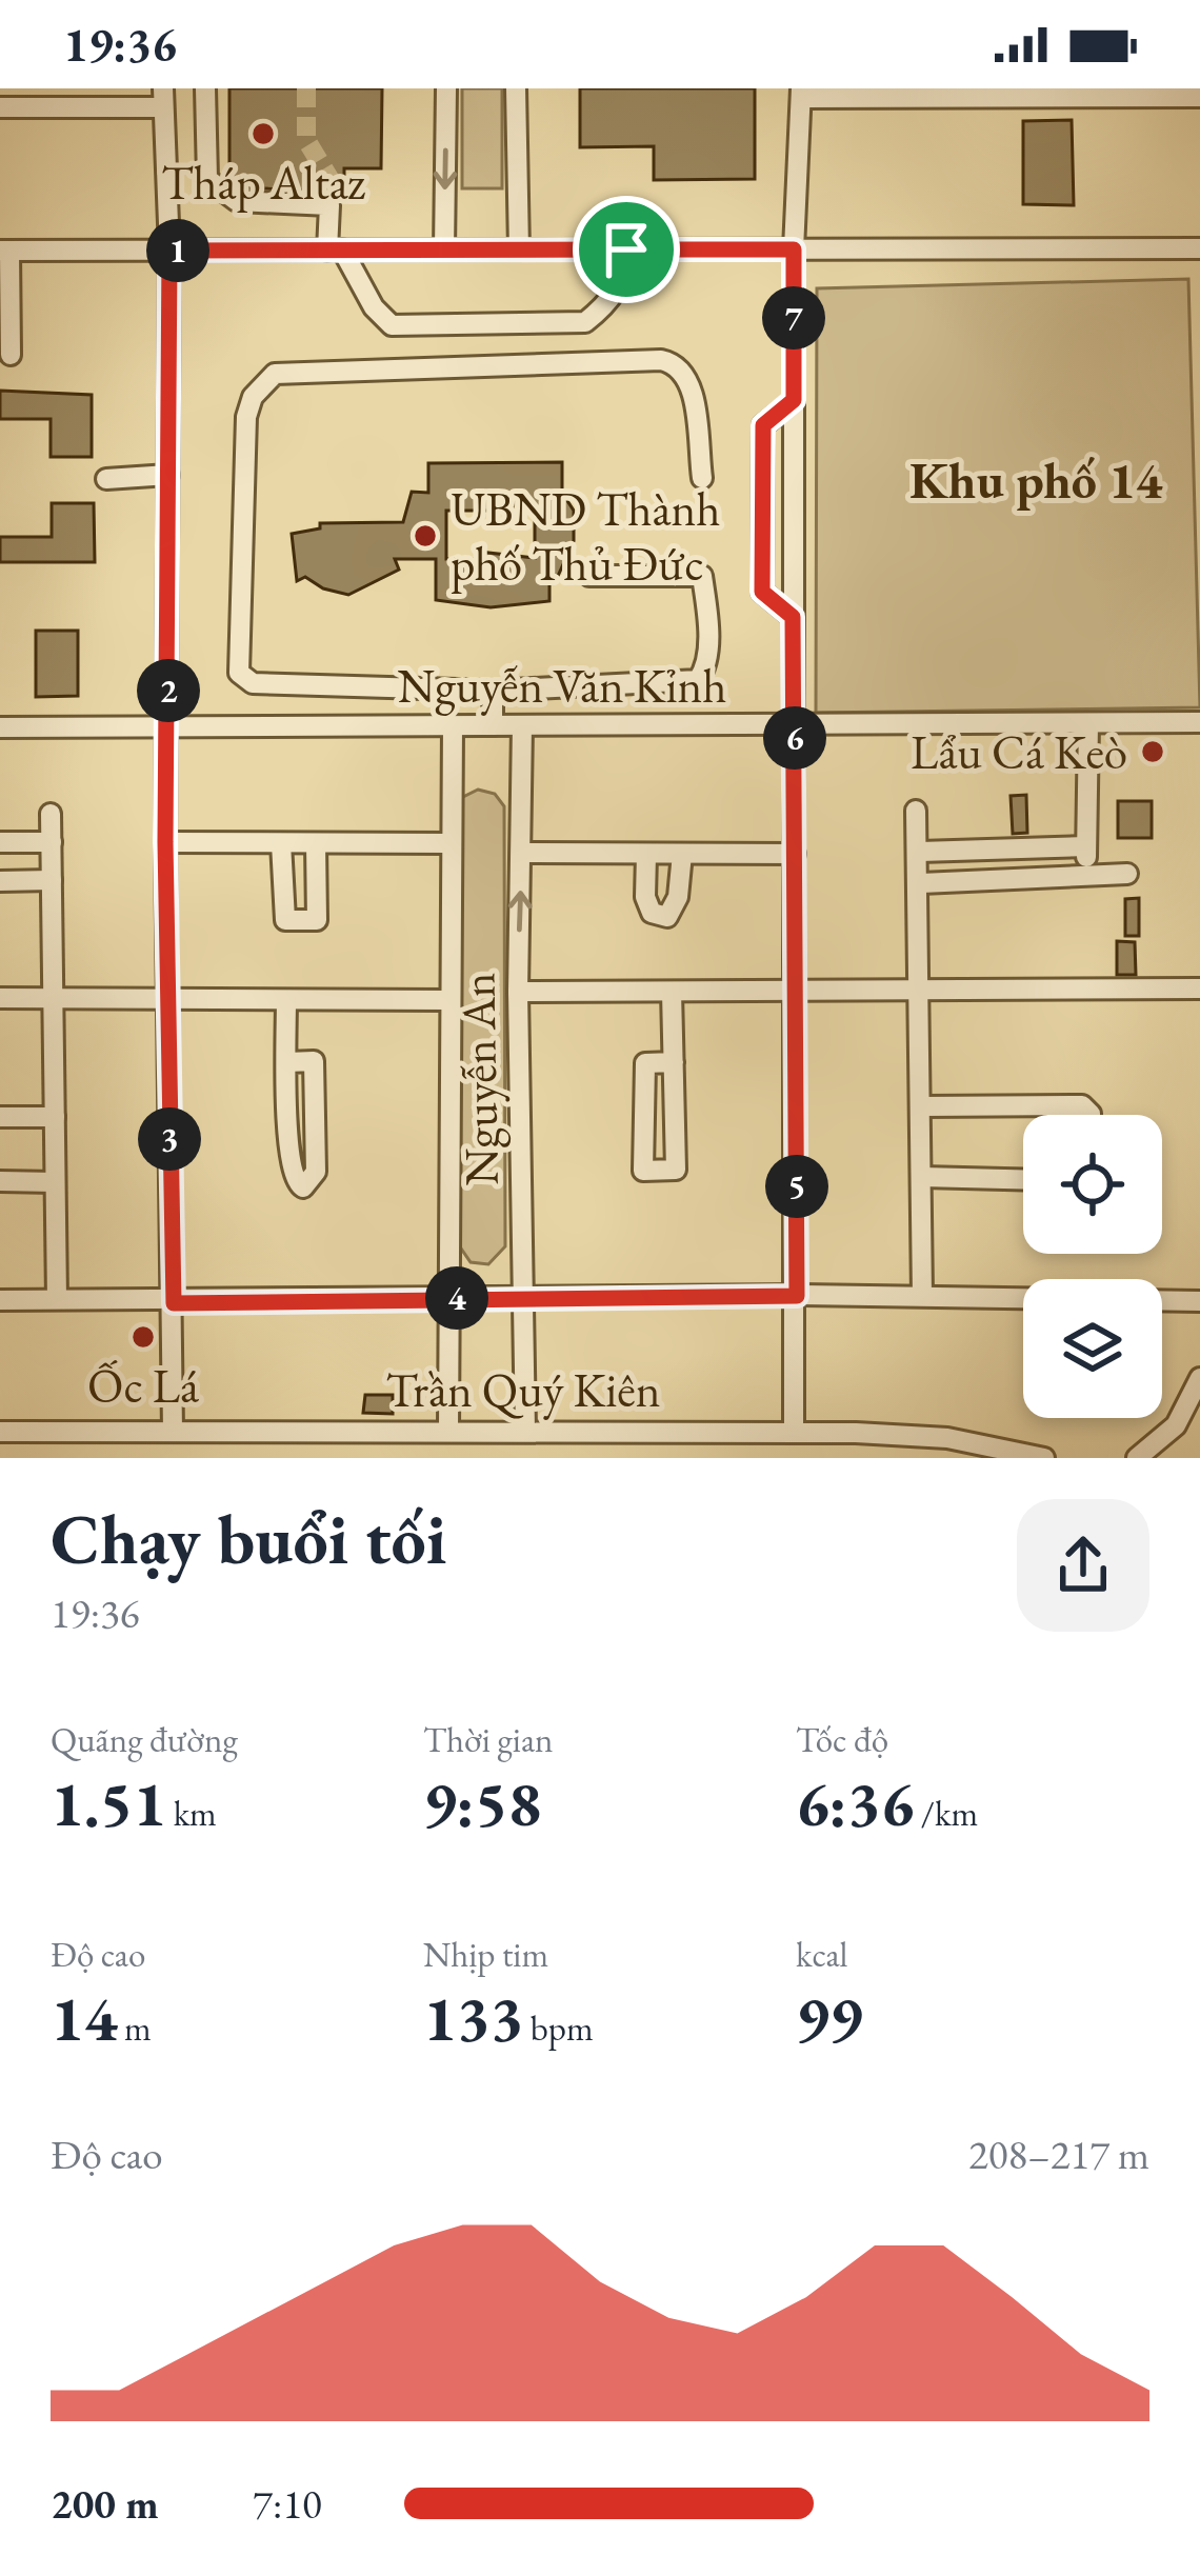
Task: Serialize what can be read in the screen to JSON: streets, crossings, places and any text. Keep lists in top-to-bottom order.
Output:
{
  "streets": {
    "street": ["Nguyễn Văn Kỉnh", "Nguyễn An", "Trần Quý Kiên"]
  },
  "crossings": [
    ["Nguyễn Văn Kỉnh", "Nguyễn An"],
    ["Nguyễn An", "Trần Quý Kiên"]
  ],
  "districts": ["Khu phố 14"],
  "places": [
    "Tháp Altaz",
    "UBND Thành phố Thủ Đức",
    "Lẩu Cá Keò",
    "Ốc Lá"
  ],
  "page": {
    "status": "19:36",
    "pins": [
      "1",
      "7",
      "2",
      "6",
      "3",
      "5",
      "4"
    ],
    "heading": ["Chạy buổi tối", "19:36"],
    "stats": [
      ["Quãng đường", "1.51 km"],
      ["Thời gian", "9:58"],
      ["Tốc độ", "6:36 /km"],
      ["Độ cao", "14 m"],
      ["Nhịp tim", "133 bpm"],
      ["kcal", "99"]
    ],
    "chart": ["Độ cao", "208–217 m"],
    "list": [
      {
        "name": "200 m",
        "note": "7:10"
      }
    ]
  }
}
